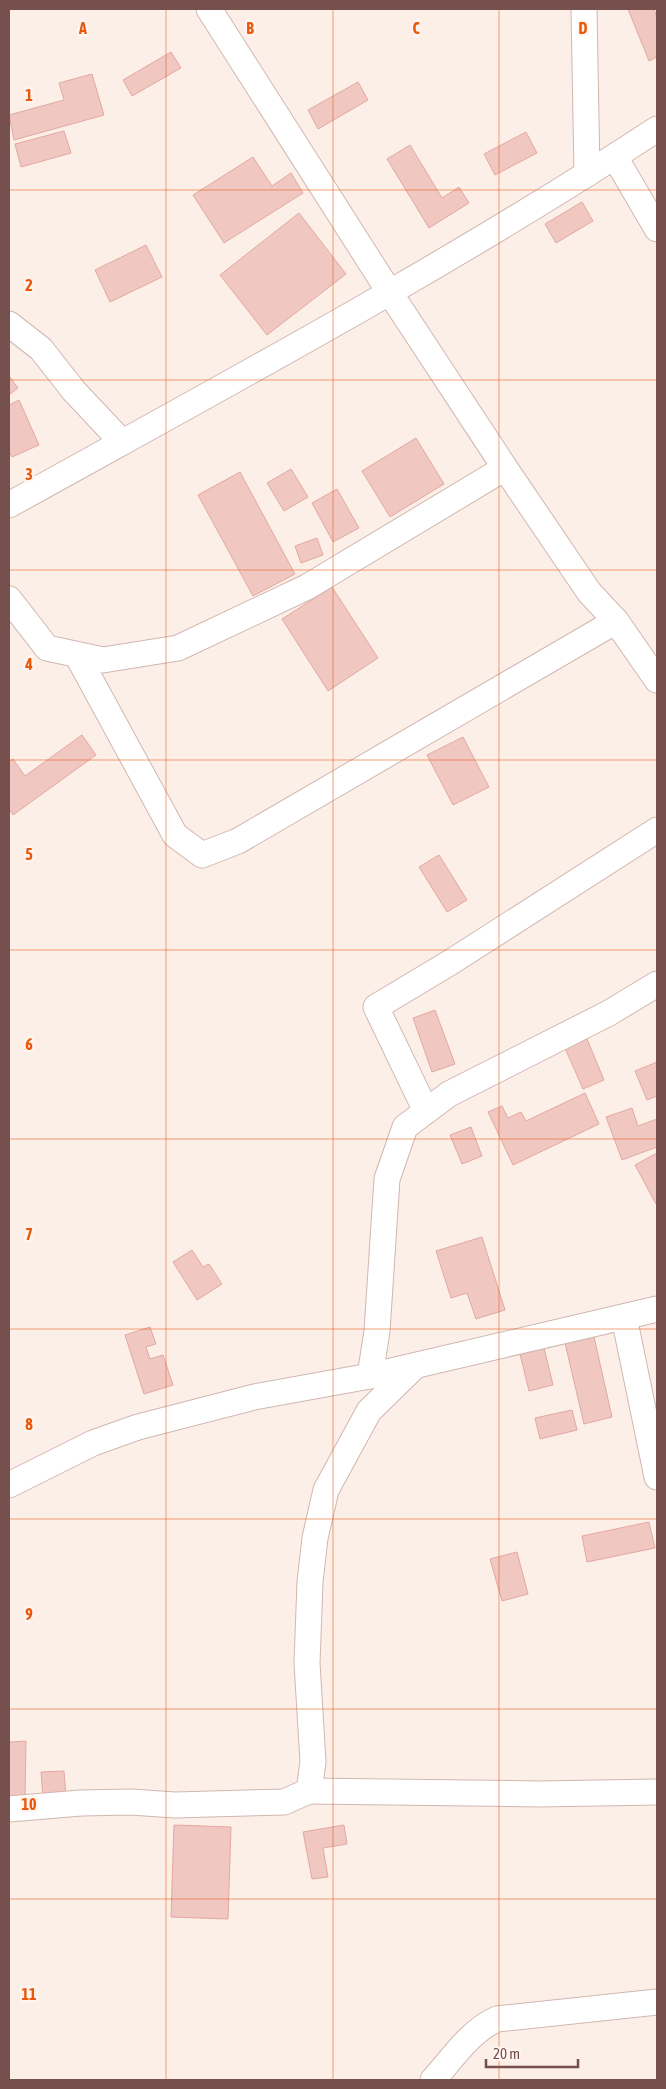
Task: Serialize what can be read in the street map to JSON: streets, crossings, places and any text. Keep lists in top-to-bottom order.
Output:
{
  "scale_bar": "20 m",
  "grid": {
    "columns": [
      "A",
      "B",
      "C",
      "D"
    ],
    "rows": [
      "1",
      "2",
      "3",
      "4",
      "5",
      "6",
      "7",
      "8",
      "9",
      "10",
      "11"
    ]
  }
}
